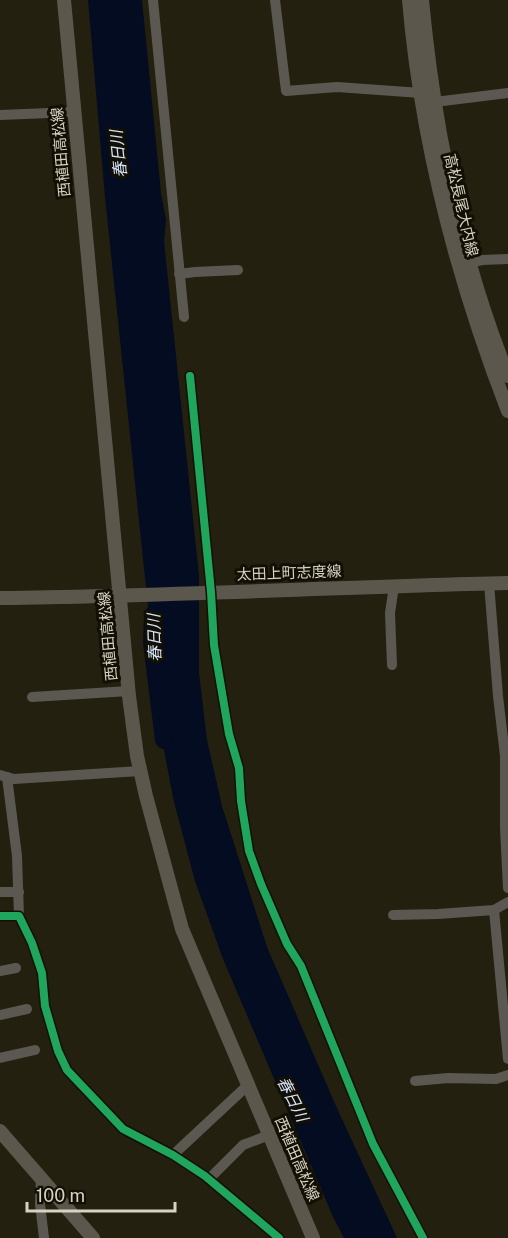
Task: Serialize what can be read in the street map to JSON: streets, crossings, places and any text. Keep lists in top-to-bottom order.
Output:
{
  "streets": {
    "main road": ["西植田高松線", "高松長尾大内線", "太田上町志度線"]
  },
  "crossings": [
    ["西植田高松線", "太田上町志度線"]
  ],
  "water": ["春日川"],
  "scale_bar": "100 m"
}
